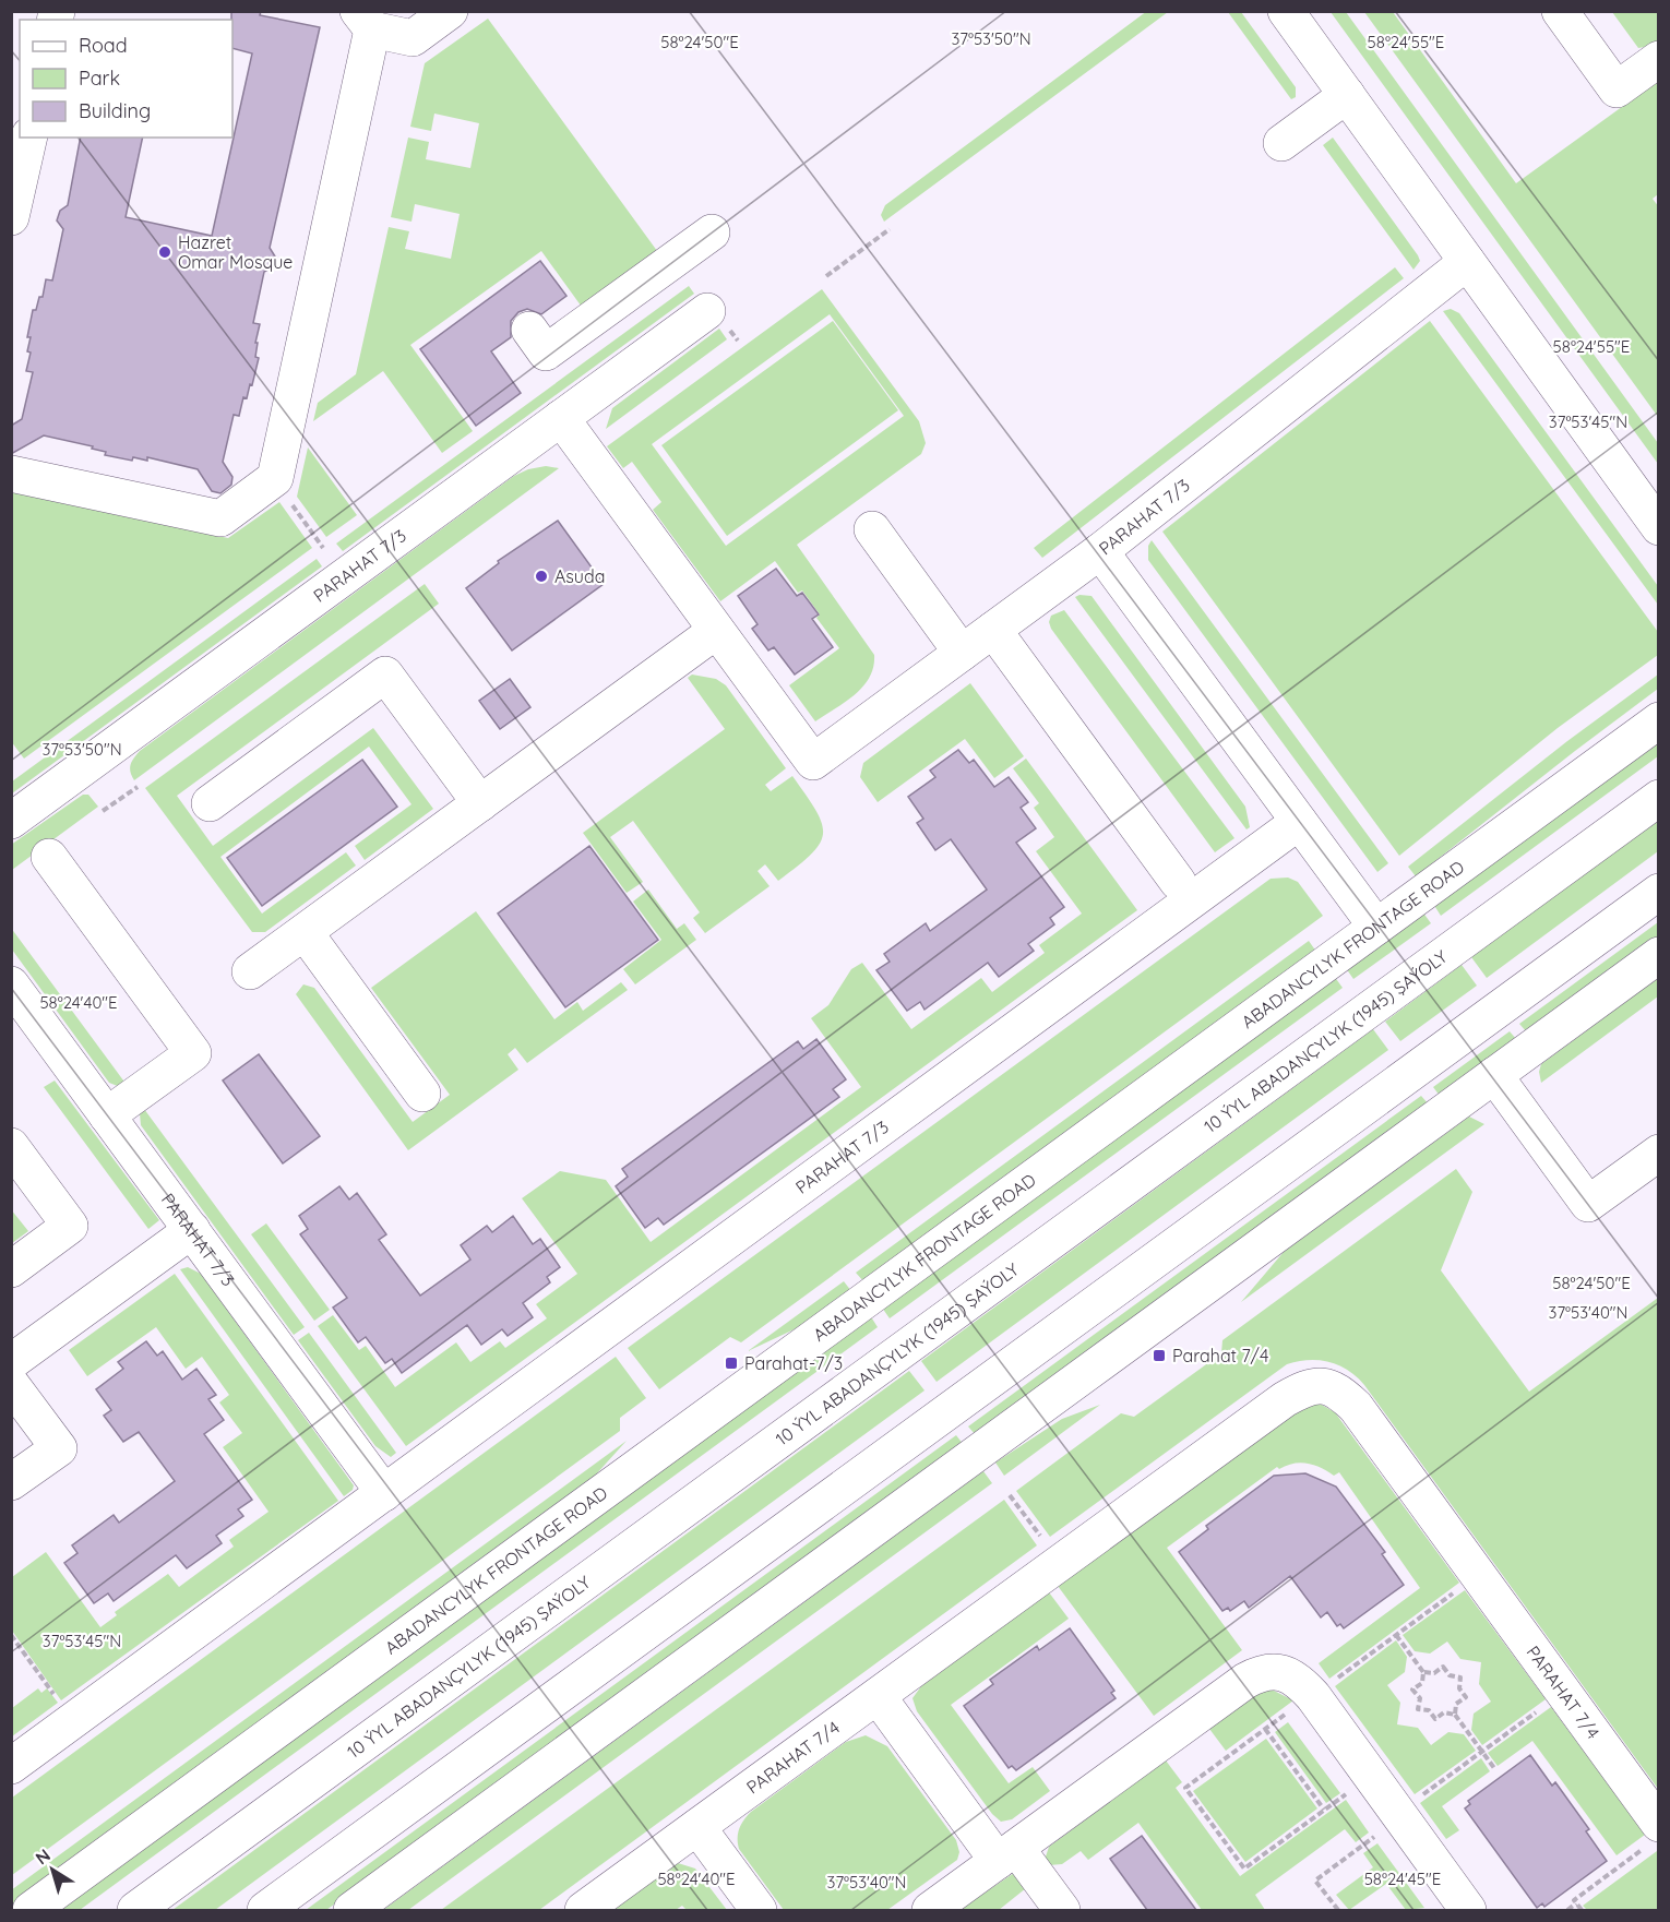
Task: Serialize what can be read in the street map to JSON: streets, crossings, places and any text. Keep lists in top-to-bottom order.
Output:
{
  "streets": {
    "street": [
      "PARAHAT 7/3",
      "ABADANCYLYK FRONTAGE ROAD",
      "10 ÝYL ABADANÇYLYK (1945) ŞAÝOLY",
      "PARAHAT 7/4"
    ]
  },
  "places": {
    "other": ["Hazret Omar Mosque", "Asuda"],
    "transit": ["Parahat 7/4", "Parahat-7/3"]
  },
  "legend": ["Road", "Park", "Building"],
  "north": "top left",
  "coordinates": [
    "37°53'50\"N",
    "58°24'50\"E",
    "58°24'55\"E",
    "37°53'45\"N",
    "58°24'40\"E",
    "37°53'40\"N",
    "58°24'45\"E"
  ]
}
